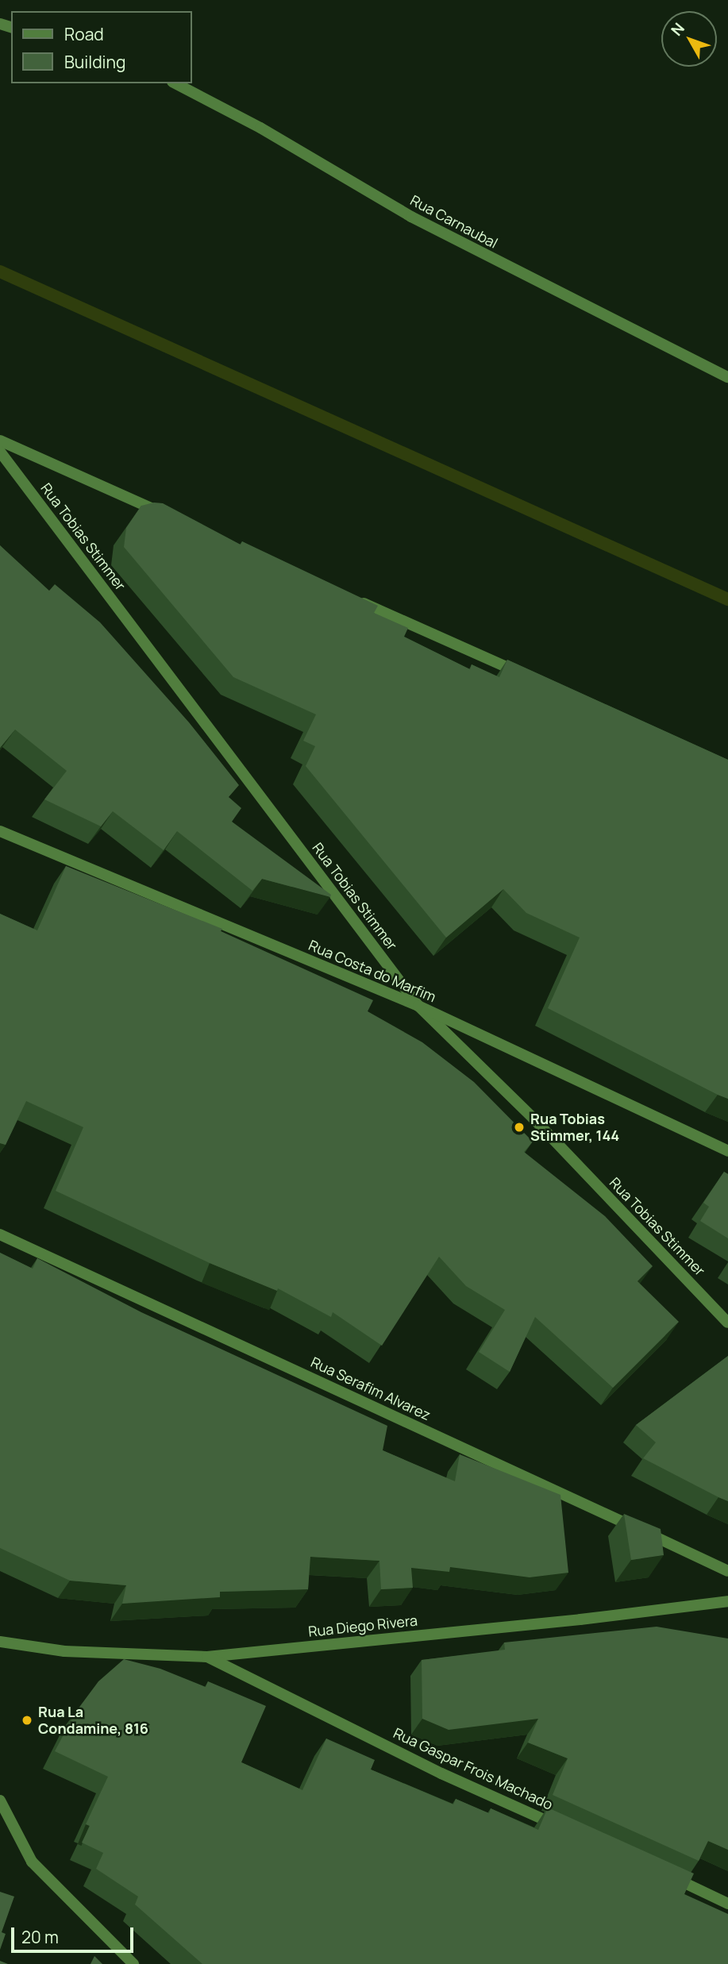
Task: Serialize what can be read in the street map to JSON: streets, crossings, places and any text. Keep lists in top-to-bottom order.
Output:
{
  "streets": {
    "street": [
      "Rua Carnaubal",
      "Rua Tobias Stimmer",
      "Rua Costa do Marfim",
      "Rua Serafim Alvarez",
      "Rua Diego Rivera",
      "Rua Gaspar Frois Machado"
    ]
  },
  "crossings": [
    ["Rua Tobias Stimmer", "Rua Costa do Marfim"],
    ["Rua Diego Rivera", "Rua Gaspar Frois Machado"]
  ],
  "places": ["Rua Tobias Stimmer, 144", "Rua La Condamine, 816"],
  "legend": ["Road", "Building"],
  "scale_bar": "20 m",
  "north": "top left"
}
